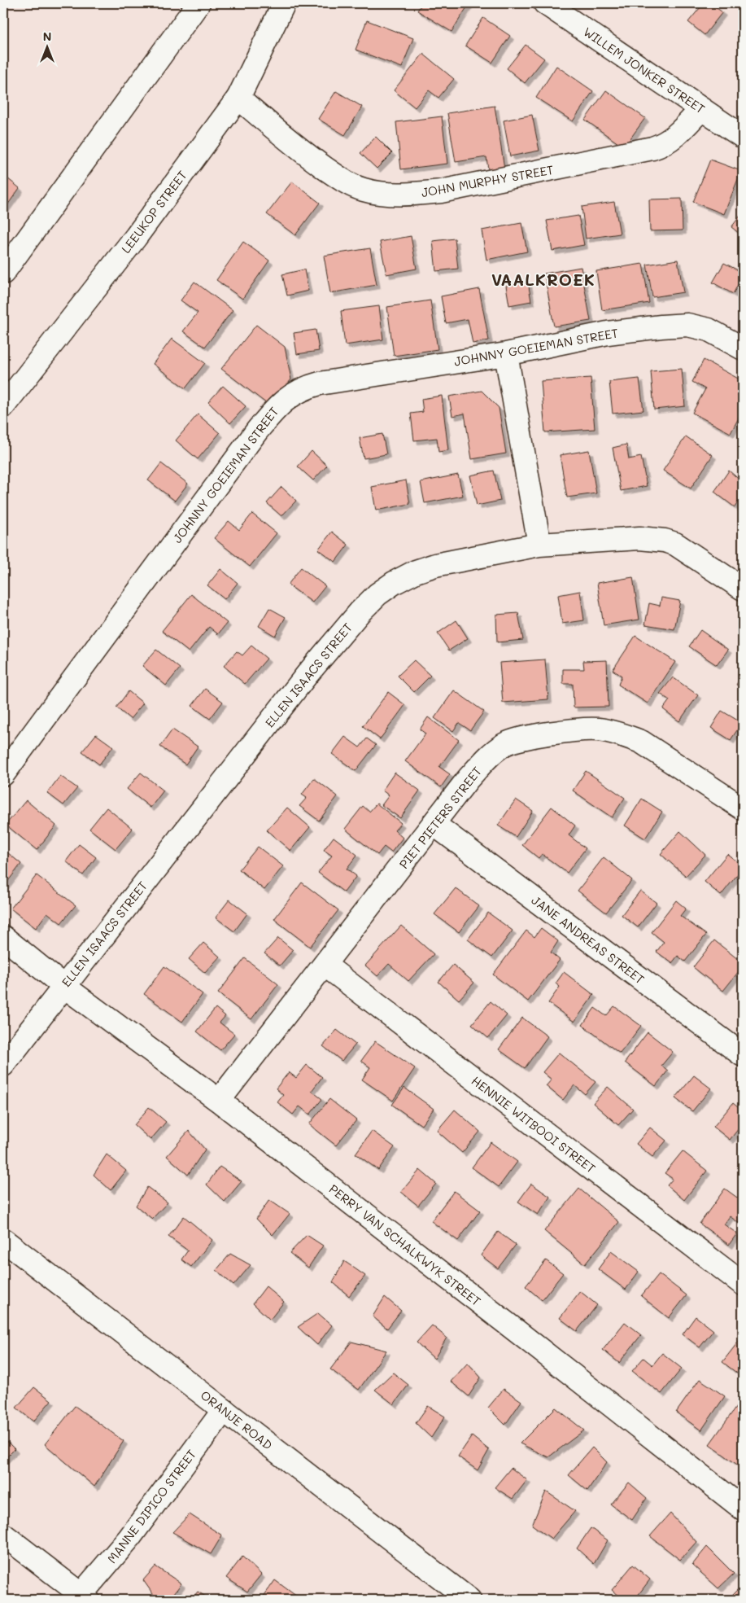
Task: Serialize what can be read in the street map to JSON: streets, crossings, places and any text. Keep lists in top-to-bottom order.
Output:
{
  "streets": {
    "street": [
      "WILLEM JONKER STREET",
      "JOHN MURPHY STREET",
      "LEEUKOP STREET",
      "JOHNNY GOEIEMAN STREET",
      "ELLEN ISAACS STREET",
      "PIET PIETERS STREET",
      "JANE ANDREAS STREET",
      "HENNIE WITBOOI STREET",
      "PERRY VAN SCHALKWYK STREET",
      "ORANJE ROAD",
      "MANNE DIPICO STREET"
    ]
  },
  "crossings": [
    ["WILLEM JONKER STREET", "JOHN MURPHY STREET"],
    ["JOHN MURPHY STREET", "LEEUKOP STREET"],
    ["ELLEN ISAACS STREET", "PERRY VAN SCHALKWYK STREET"],
    ["PIET PIETERS STREET", "JANE ANDREAS STREET"],
    ["PIET PIETERS STREET", "HENNIE WITBOOI STREET"],
    ["PIET PIETERS STREET", "PERRY VAN SCHALKWYK STREET"],
    ["ORANJE ROAD", "MANNE DIPICO STREET"]
  ],
  "districts": ["VAALKROEK"],
  "north": "top"
}
